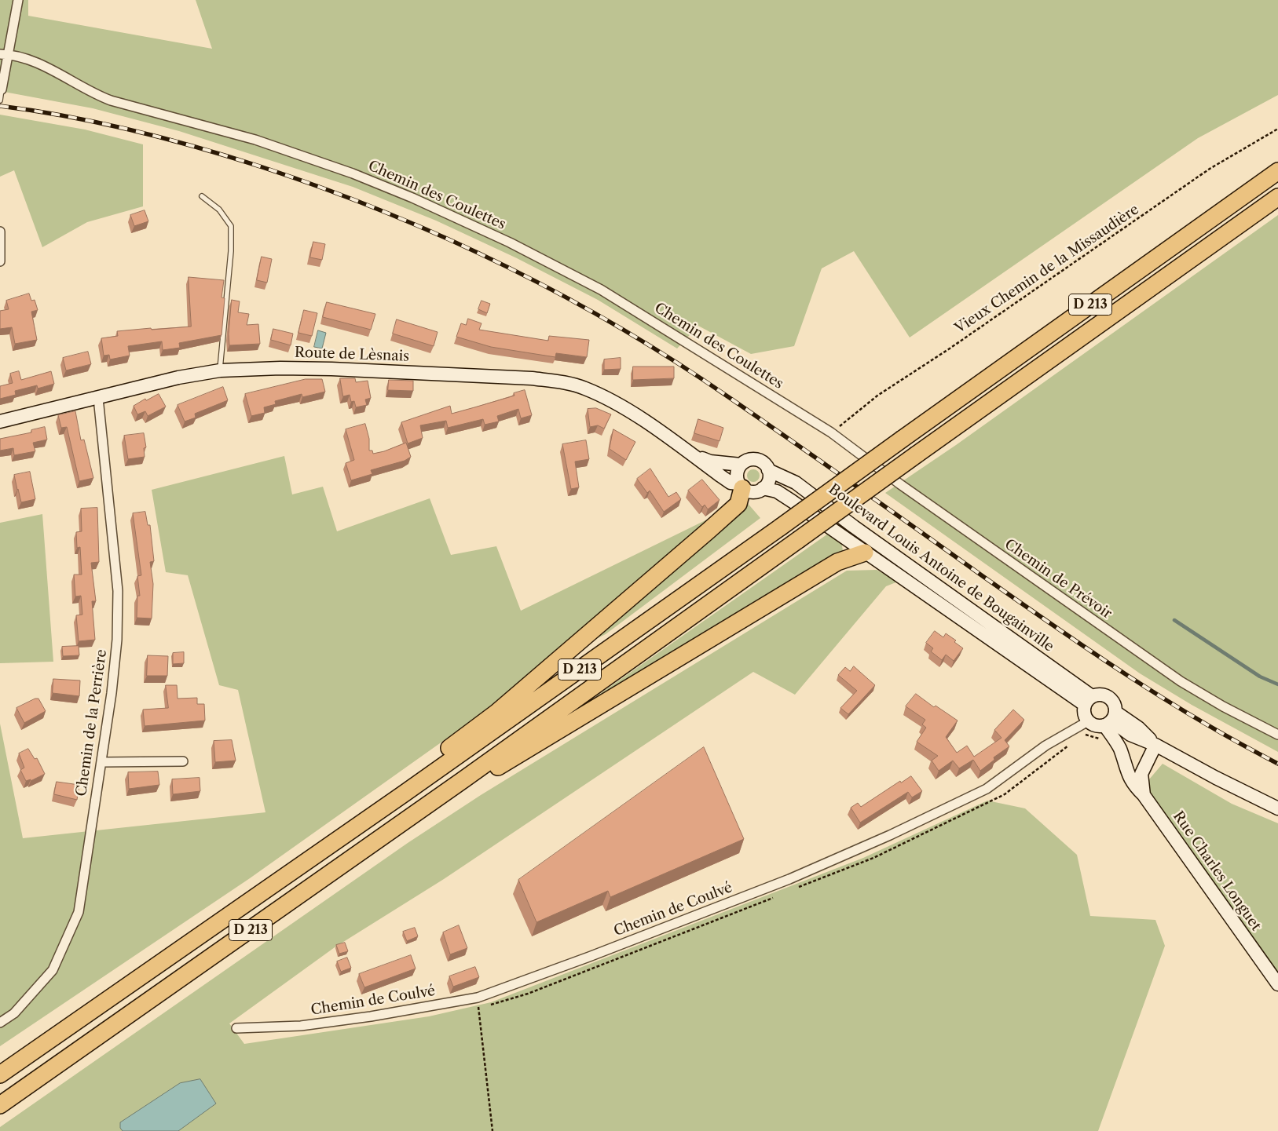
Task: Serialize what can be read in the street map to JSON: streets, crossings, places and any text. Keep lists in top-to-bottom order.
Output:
{
  "streets": {
    "highway": ["D 213"],
    "street": [
      "Chemin des Coulettes",
      "Route de Lèsnais",
      "Boulevard Louis Antoine de Bougainville",
      "Chemin de Prévoir",
      "Chemin de la Perrière",
      "Rue Charles Longuet",
      "Chemin de Coulvé"
    ],
    "path": ["Vieux Chemin de la Missaudière"]
  },
  "crossings": [
    ["Chemin des Coulettes", "Vieux Chemin de la Missaudière"],
    ["Chemin des Coulettes", "Chemin de Prévoir"],
    ["Vieux Chemin de la Missaudière", "Chemin de Prévoir"],
    ["Route de Lèsnais", "Boulevard Louis Antoine de Bougainville"],
    ["Route de Lèsnais", "Chemin de la Perrière"],
    ["Boulevard Louis Antoine de Bougainville", "Rue Charles Longuet"],
    ["Boulevard Louis Antoine de Bougainville", "Chemin de Coulvé"],
    ["Rue Charles Longuet", "Chemin de Coulvé"]
  ]
}
